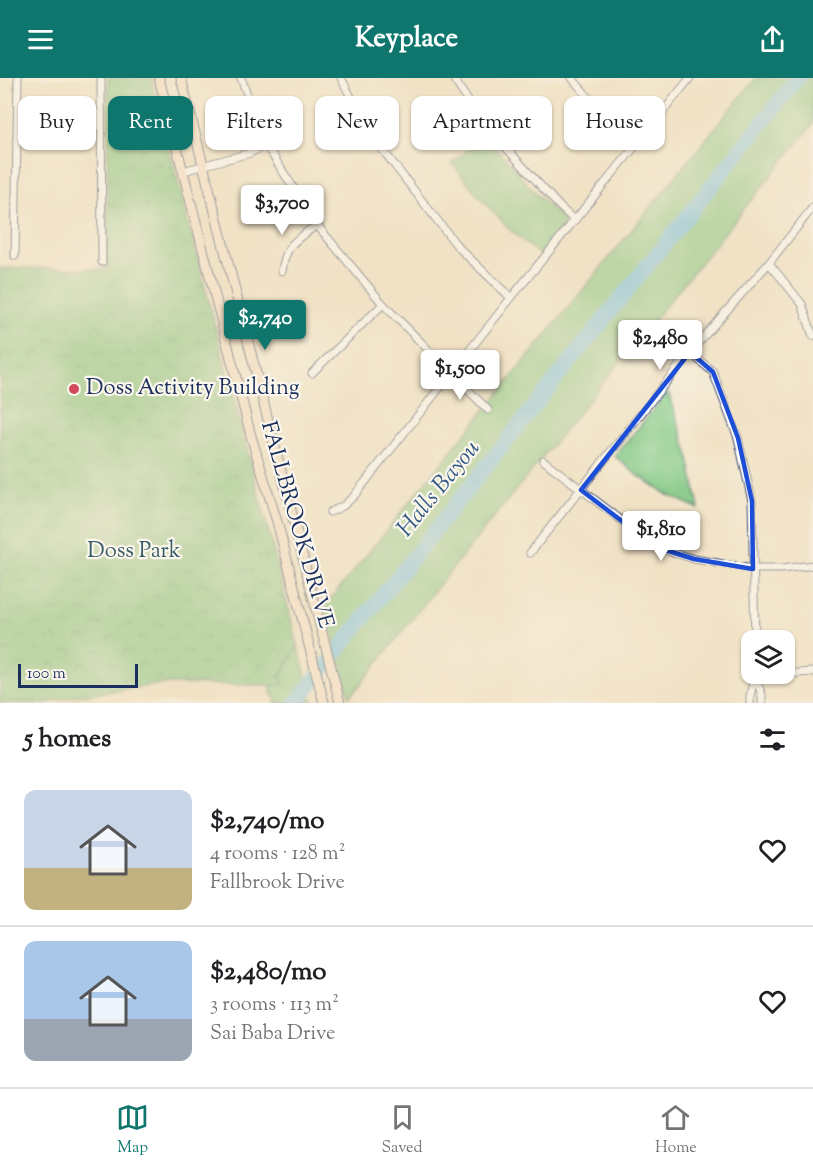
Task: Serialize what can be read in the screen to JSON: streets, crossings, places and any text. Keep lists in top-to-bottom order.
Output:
{
  "streets": {
    "main road": ["FALLBROOK DRIVE"]
  },
  "water": ["Halls Bayou"],
  "parks": ["Doss Park"],
  "places": ["Doss Activity Building"],
  "scale_bar": "100 m",
  "page": {
    "header": "Keyplace",
    "chip": [
      "Buy",
      "Rent",
      "Filters",
      "New",
      "Apartment",
      "House"
    ],
    "price": [
      "$3,700",
      "$2,740",
      "$2,480",
      "$1,500",
      "$1,810"
    ],
    "scale": "100 m",
    "heading": "5 homes",
    "list": [
      {
        "name": "$2,740/mo",
        "note": "4 rooms · 128 m² · Fallbrook Drive"
      },
      {
        "name": "$2,480/mo",
        "note": "3 rooms · 113 m² · Sai Baba Drive"
      }
    ],
    "tabs": ["Map", "Saved", "Home"]
  }
}
